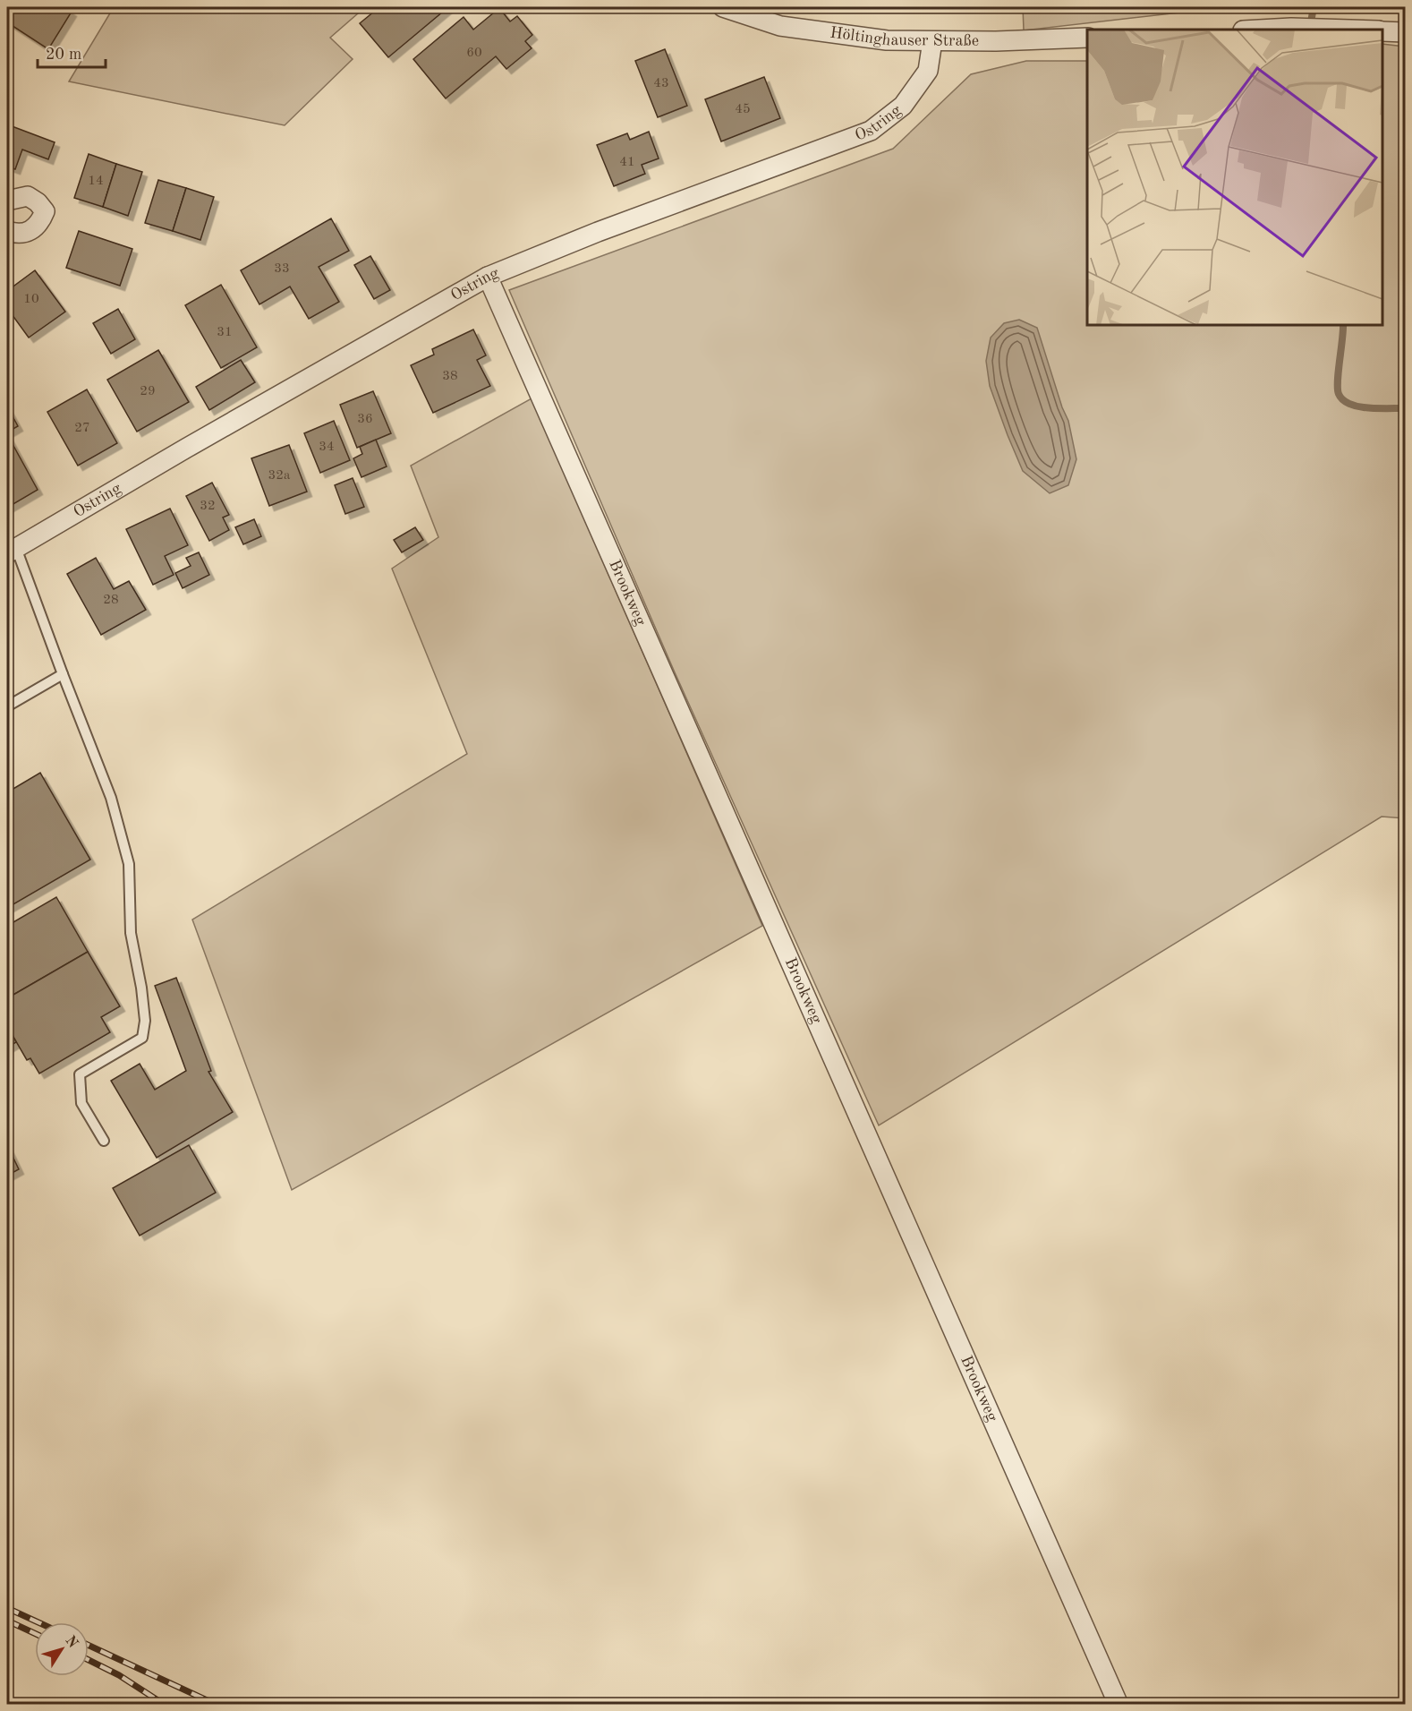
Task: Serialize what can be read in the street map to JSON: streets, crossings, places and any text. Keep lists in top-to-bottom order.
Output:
{
  "streets": {
    "street": ["Höltinghauser Straße", "Ostring", "Brookweg"]
  },
  "crossings": [
    ["Höltinghauser Straße", "Ostring"],
    ["Ostring", "Brookweg"]
  ],
  "house_numbers": [
    "60",
    "43",
    "45",
    "41",
    "14",
    "33",
    "10",
    "31",
    "38",
    "29",
    "36",
    "27",
    "34",
    "32a",
    "32",
    "28"
  ],
  "scale_bar": "20 m",
  "north": "top right"
}
